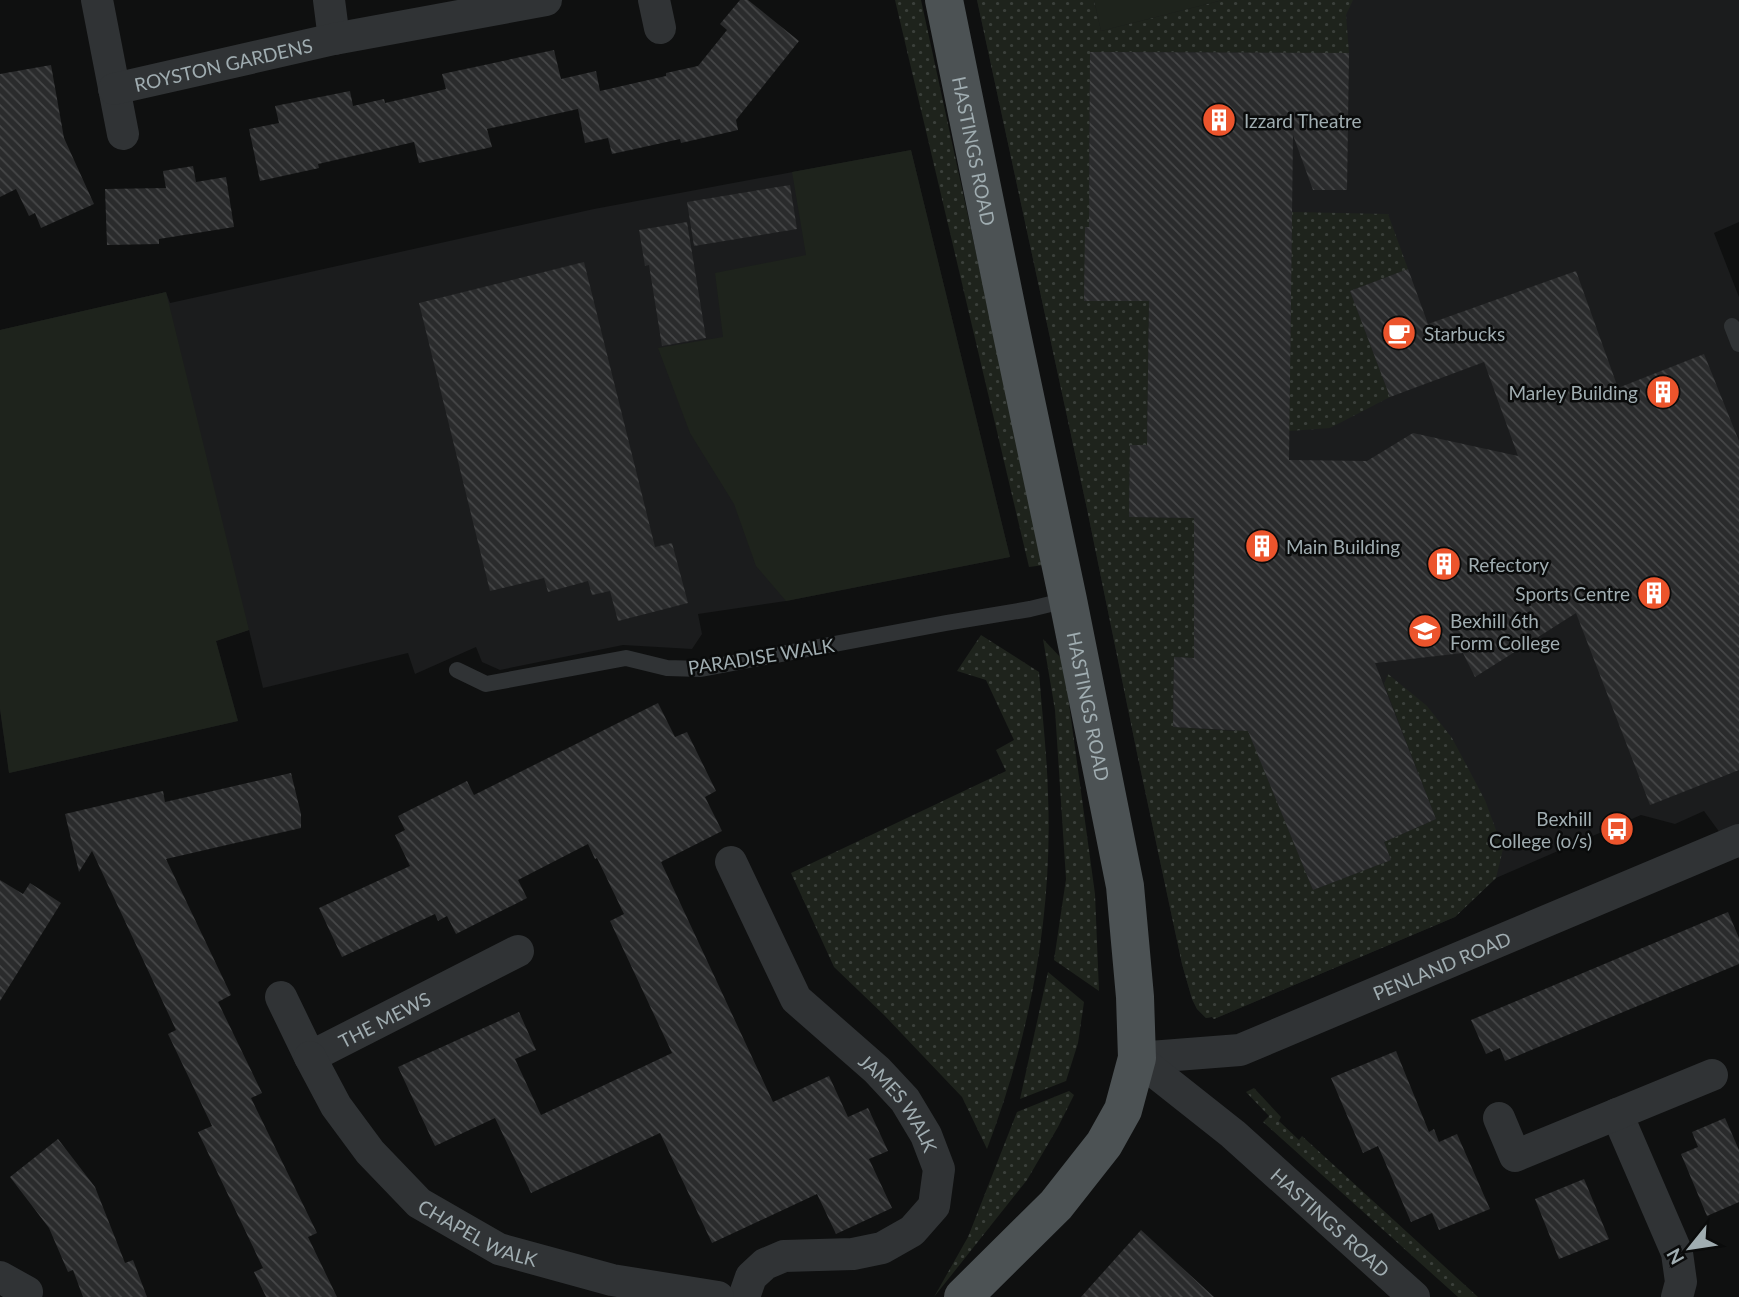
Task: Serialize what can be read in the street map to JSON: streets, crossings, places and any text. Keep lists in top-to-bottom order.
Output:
{
  "streets": {
    "main road": ["HASTINGS ROAD"],
    "street": [
      "ROYSTON GARDENS",
      "PENLAND ROAD",
      "THE MEWS",
      "JAMES WALK",
      "CHAPEL WALK"
    ],
    "lane": ["PARADISE WALK"]
  },
  "crossings": [
    ["HASTINGS ROAD", "PARADISE WALK"],
    ["HASTINGS ROAD", "PENLAND ROAD"],
    ["THE MEWS", "CHAPEL WALK"]
  ],
  "places": {
    "building": [
      "Izzard Theatre",
      "Marley Building",
      "Main Building",
      "Refectory",
      "Sports Centre"
    ],
    "cafe": ["Starbucks"],
    "school or university": ["Bexhill 6th Form College"],
    "bus stop": ["Bexhill College (o/s)"]
  },
  "north": "bottom left"
}
